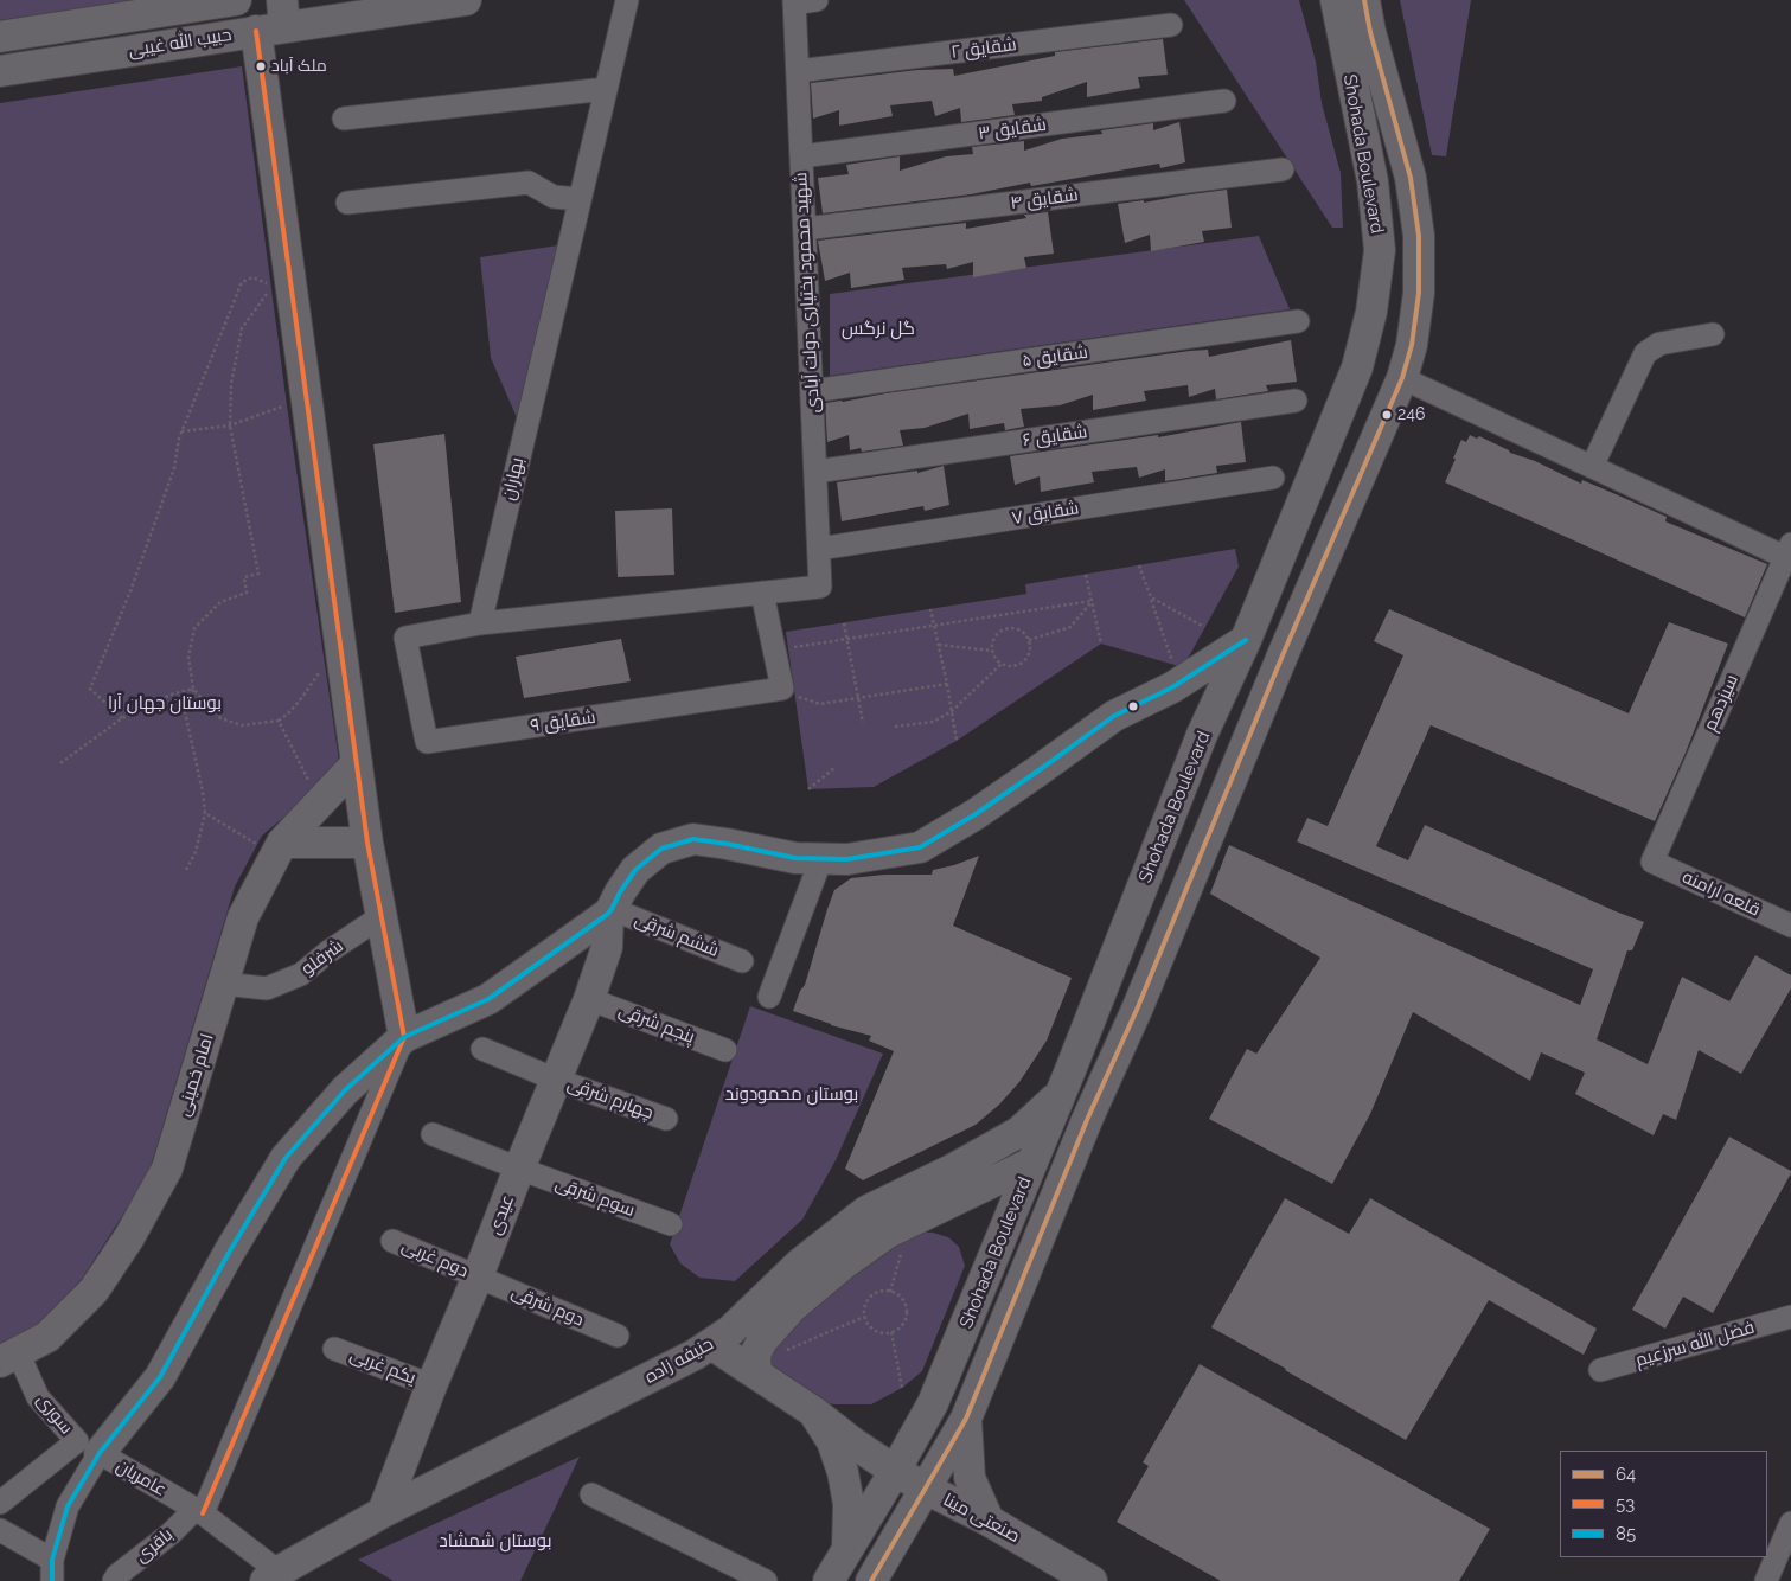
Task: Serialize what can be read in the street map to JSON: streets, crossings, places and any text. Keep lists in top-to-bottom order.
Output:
{
  "streets": {
    "street": [
      "حبیب الله غیبی",
      "شقایق ۲",
      "شقایق ۳",
      "Shohada Boulevard",
      "شقایق ۴",
      "شهید محمود بختیاری دولت آبادی",
      "شقایق ۵",
      "شقایق ۶",
      "بهاران",
      "شقایق ۷",
      "سیزدهم",
      "شقایق ۹",
      "قلعه ارامنه",
      "ششم شرقی",
      "شرفلو",
      "پنجم شرقی",
      "امام خمینی",
      "چهارم شرقی",
      "سوم شرقی",
      "عیدی",
      "دوم غربی",
      "دوم شرقی",
      "فضل الله سرزعیم",
      "حنیفه زاده",
      "یکم غربی",
      "سوری",
      "عامریان",
      "صنعتی مینا",
      "باقری"
    ]
  },
  "crossings": [
    ["شقایق ۲", "شهید محمود بختیاری دولت آبادی"],
    ["شقایق ۳", "شهید محمود بختیاری دولت آبادی"],
    ["Shohada Boulevard", "حنیفه زاده"],
    ["Shohada Boulevard", "صنعتی مینا"],
    ["شقایق ۴", "شهید محمود بختیاری دولت آبادی"],
    ["شهید محمود بختیاری دولت آبادی", "شقایق ۵"],
    ["شهید محمود بختیاری دولت آبادی", "شقایق ۶"],
    ["شهید محمود بختیاری دولت آبادی", "شقایق ۷"],
    ["شهید محمود بختیاری دولت آبادی", "شقایق ۹"],
    ["بهاران", "شقایق ۹"],
    ["سیزدهم", "قلعه ارامنه"],
    ["ششم شرقی", "عیدی"],
    ["ششم شرقی", "عامریان"],
    ["شرفلو", "امام خمینی"],
    ["پنجم شرقی", "عیدی"],
    ["امام خمینی", "سوری"],
    ["چهارم شرقی", "عیدی"],
    ["سوم شرقی", "عیدی"],
    ["عیدی", "دوم غربی"],
    ["عیدی", "دوم شرقی"],
    ["عیدی", "حنیفه زاده"],
    ["عیدی", "یکم غربی"],
    ["عیدی", "عامریان"],
    ["دوم غربی", "دوم شرقی"],
    ["حنیفه زاده", "عامریان"],
    ["حنیفه زاده", "صنعتی مینا"],
    ["سوری", "عامریان"],
    ["عامریان", "باقری"]
  ],
  "parks": [
    "گل نرگس",
    "بوستان جهان آرا",
    "بوستان محمودوند",
    "بوستان شمشاد"
  ],
  "places": ["ملک آباد", "246"],
  "lines": ["transit line 64", "transit line 53", "transit line 85"],
  "legend": ["64", "53", "85"]
}
